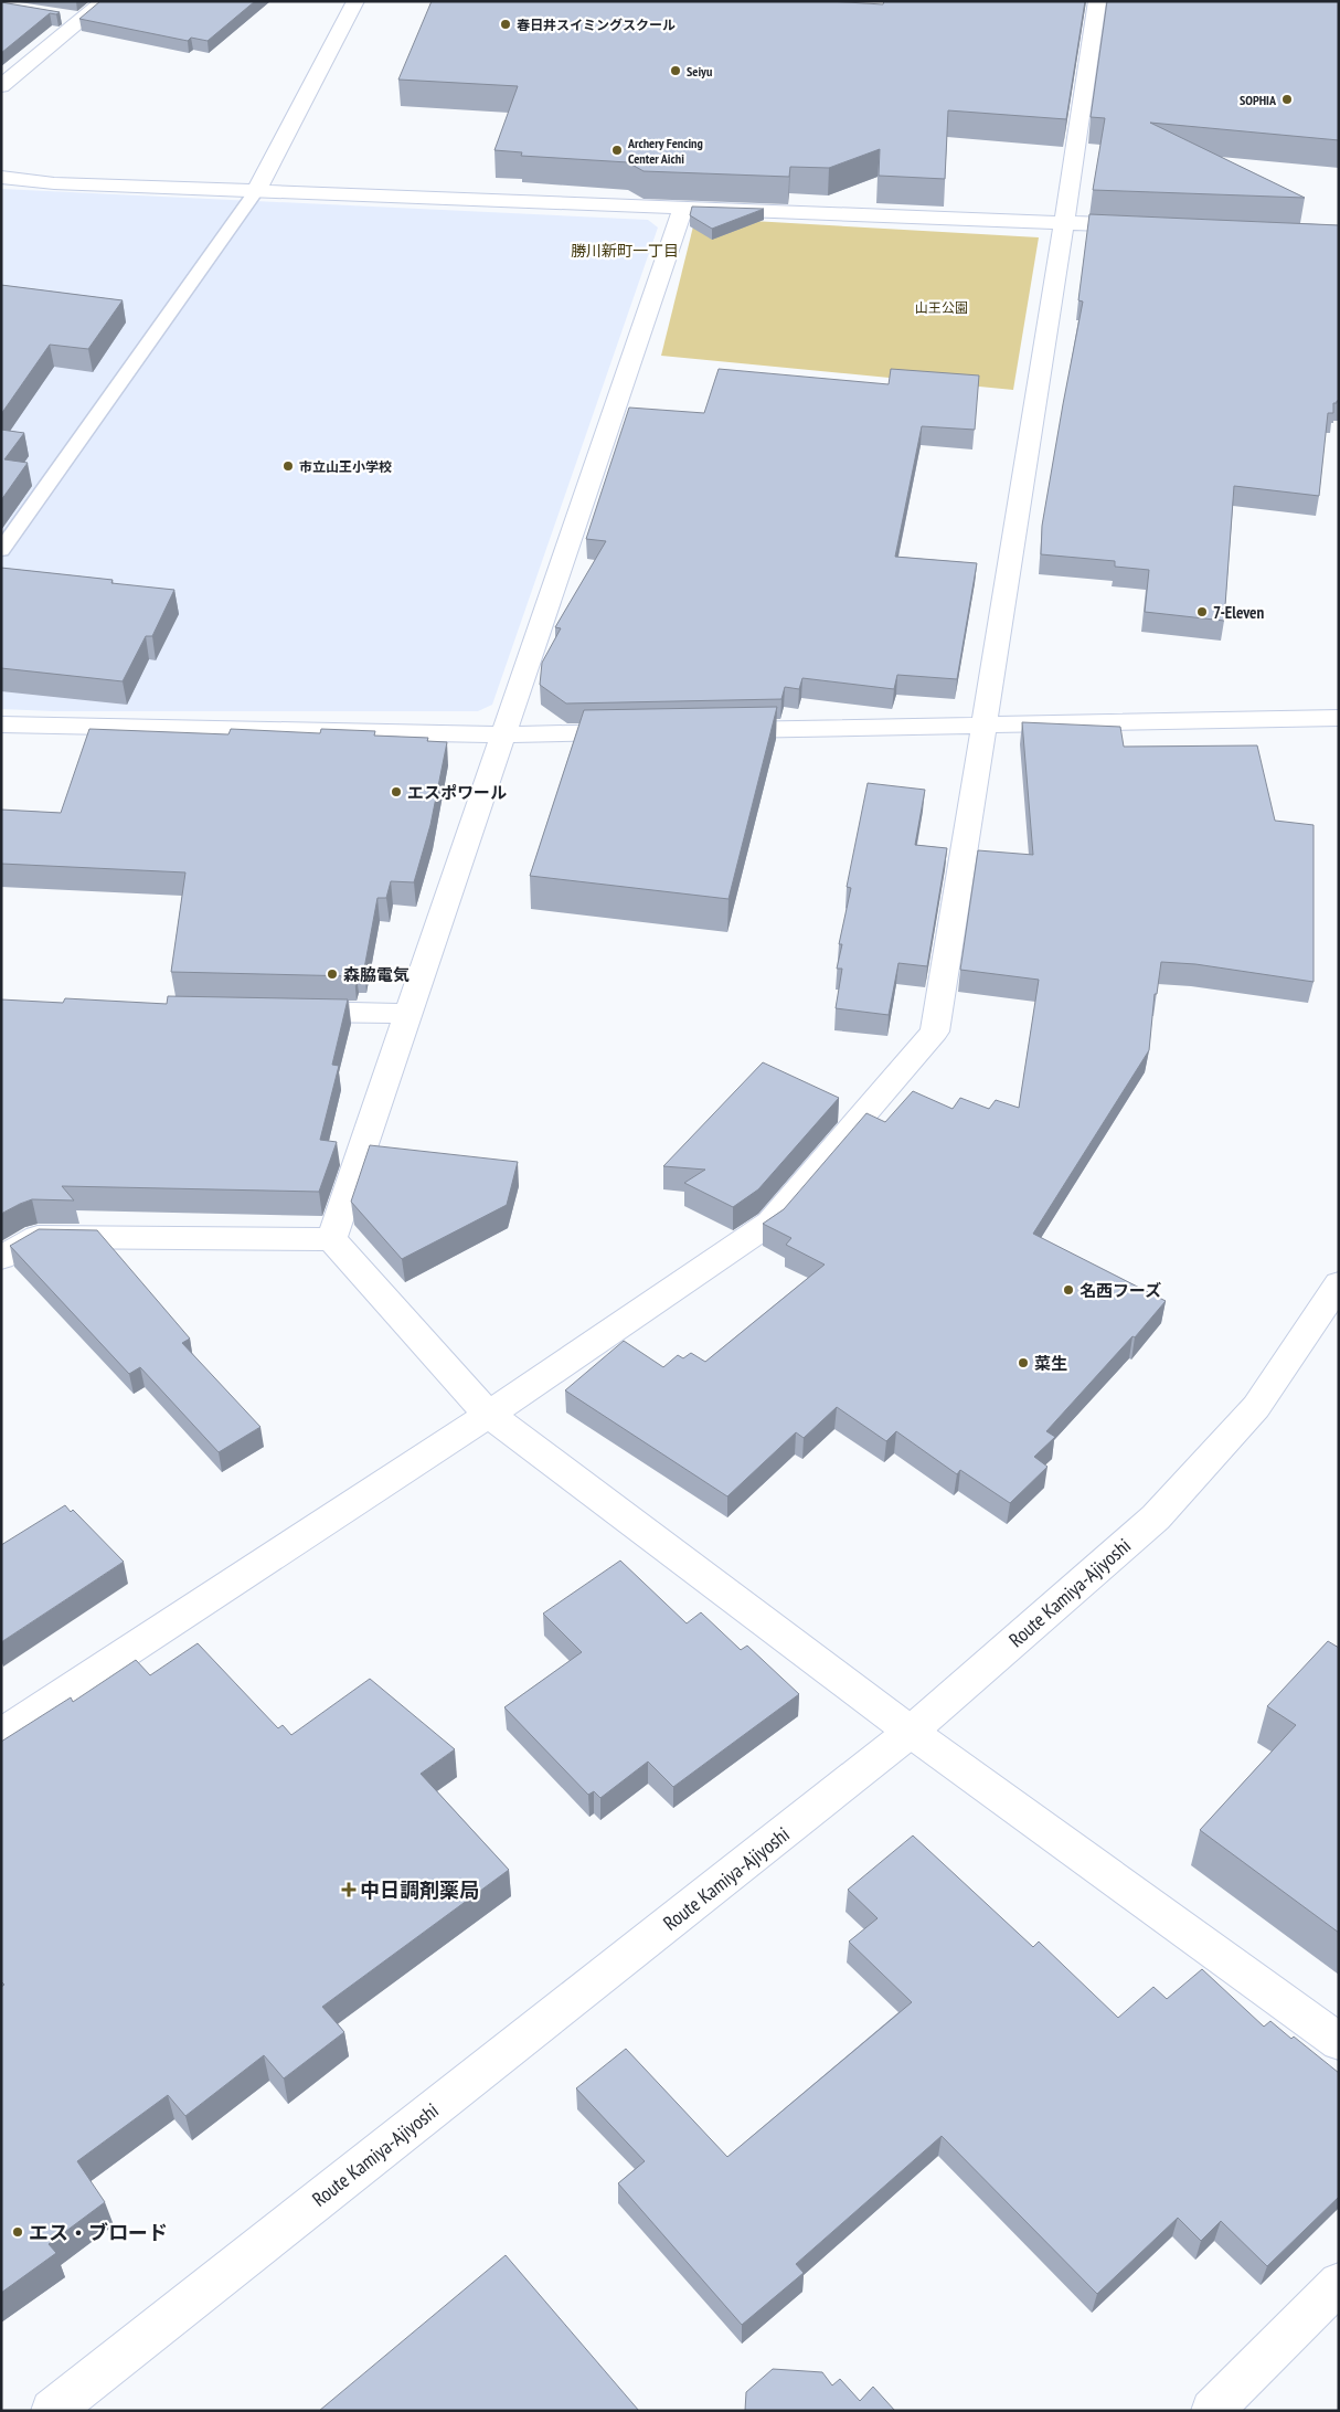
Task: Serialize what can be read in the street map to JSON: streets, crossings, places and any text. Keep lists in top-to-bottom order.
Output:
{
  "streets": {
    "street": ["Route Kamiya-Ajiyoshi"]
  },
  "districts": ["勝川新町一丁目"],
  "parks": ["山王公園"],
  "places": {
    "other": [
      "春日井スイミングスクール",
      "Seiyu",
      "SOPHIA",
      "Archery Fencing Center Aichi",
      "市立山王小学校",
      "7-Eleven",
      "エスポワール",
      "森脇電気",
      "名西フーズ",
      "菜生",
      "エス・ブロード"
    ],
    "health": ["中日調剤薬局"]
  }
}
